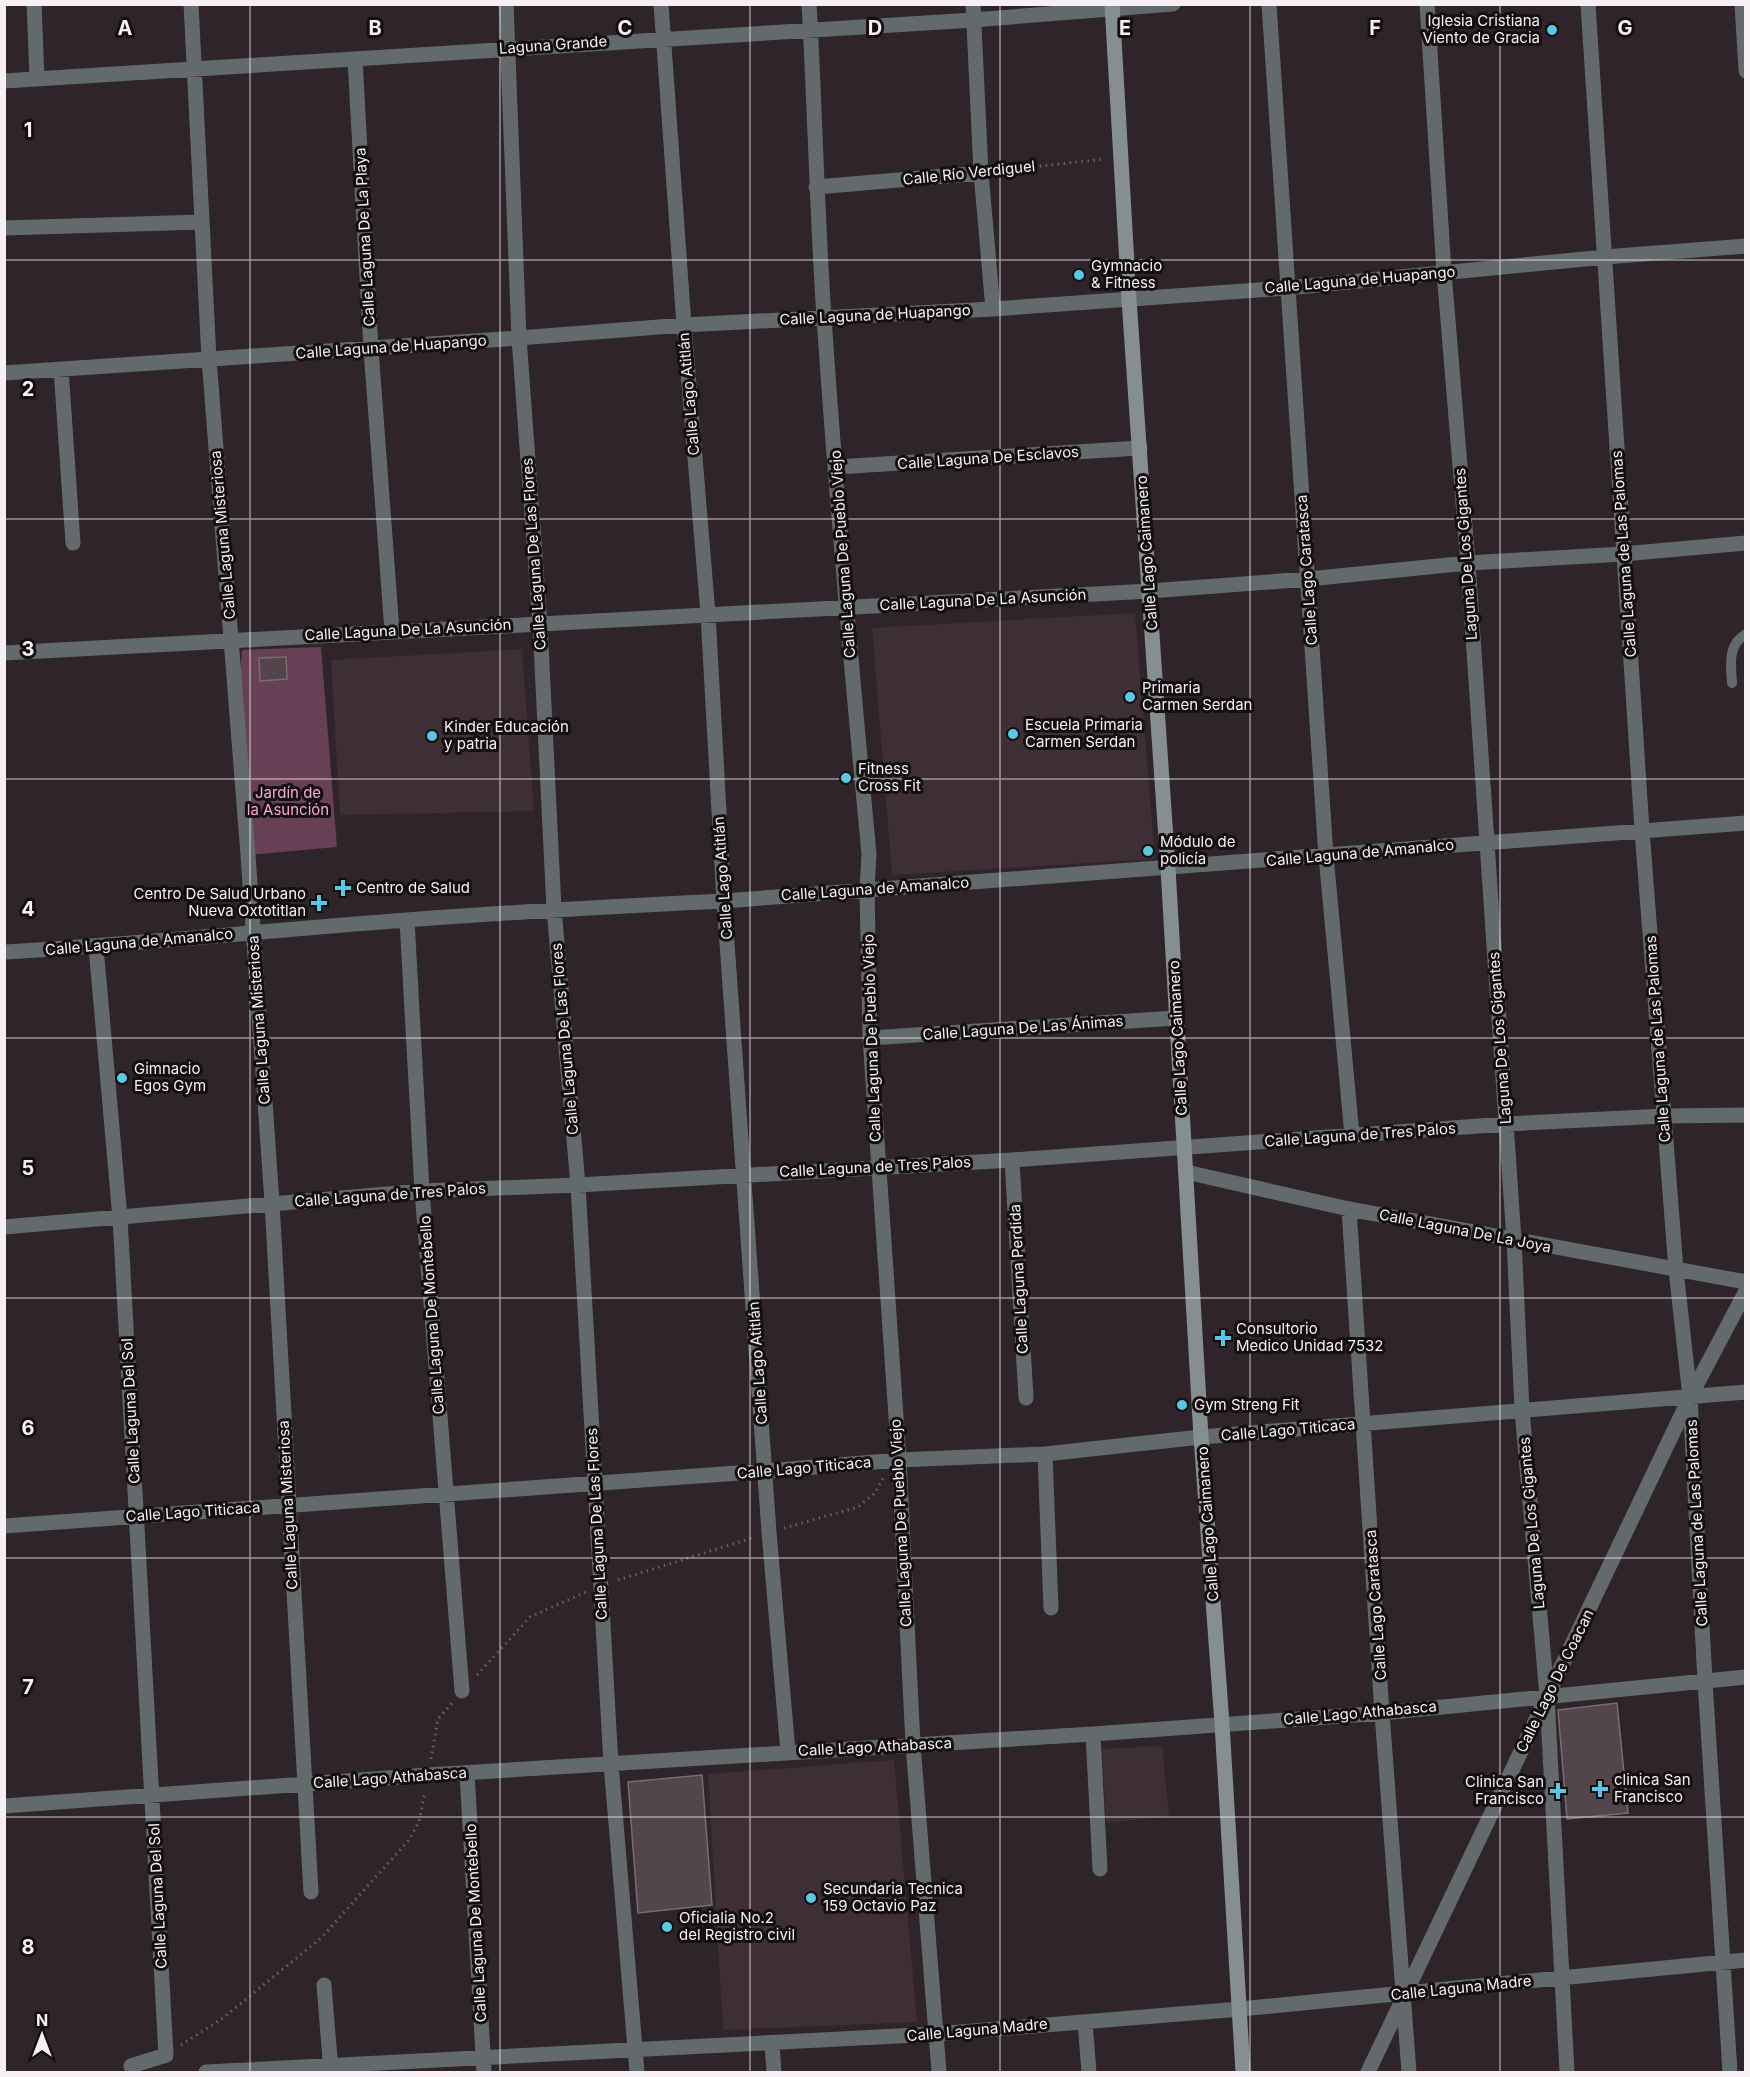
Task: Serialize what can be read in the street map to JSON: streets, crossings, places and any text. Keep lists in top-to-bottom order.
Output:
{
  "streets": {
    "street": [
      "Laguna Grande",
      "Calle Río Verdiguel",
      "Calle Laguna De La Playa",
      "Calle Laguna de Huapango",
      "Calle Lago Atitlán",
      "Calle Laguna De Esclavos",
      "Calle Laguna Misteriosa",
      "Calle Lago Caimanero",
      "Calle Laguna De Las Flores",
      "Calle Laguna De Pueblo Viejo",
      "Laguna De Los Gigantes",
      "Calle Laguna de Las Palomas",
      "Calle Lago Caratasca",
      "Calle Laguna De La Asunción",
      "Calle Laguna de Amanalco",
      "Calle Laguna De Las Ánimas",
      "Calle Laguna de Tres Palos",
      "Calle Laguna De La Joya",
      "Calle Laguna Perdida",
      "Calle Laguna De Montebello",
      "Calle Laguna Del Sol",
      "Calle Lago Titicaca",
      "Calle Lago De Coacan",
      "Calle Lago Athabasca",
      "Calle Laguna Madre"
    ]
  },
  "crossings": [
    ["Laguna Grande", "Calle Laguna De La Playa"],
    ["Laguna Grande", "Calle Lago Atitlán"],
    ["Laguna Grande", "Calle Laguna Misteriosa"],
    ["Laguna Grande", "Calle Lago Caimanero"],
    ["Laguna Grande", "Calle Laguna De Las Flores"],
    ["Laguna Grande", "Calle Laguna De Pueblo Viejo"],
    ["Calle Río Verdiguel", "Calle Lago Caimanero"],
    ["Calle Río Verdiguel", "Calle Laguna De Pueblo Viejo"],
    ["Calle Laguna De La Playa", "Calle Laguna de Huapango"],
    ["Calle Laguna De La Playa", "Calle Laguna De La Asunción"],
    ["Calle Laguna de Huapango", "Calle Lago Atitlán"],
    ["Calle Laguna de Huapango", "Calle Laguna Misteriosa"],
    ["Calle Laguna de Huapango", "Calle Lago Caimanero"],
    ["Calle Laguna de Huapango", "Calle Laguna De Las Flores"],
    ["Calle Laguna de Huapango", "Calle Laguna De Pueblo Viejo"],
    ["Calle Laguna de Huapango", "Laguna De Los Gigantes"],
    ["Calle Laguna de Huapango", "Calle Laguna de Las Palomas"],
    ["Calle Laguna de Huapango", "Calle Lago Caratasca"],
    ["Calle Lago Atitlán", "Calle Laguna De La Asunción"],
    ["Calle Lago Atitlán", "Calle Laguna de Amanalco"],
    ["Calle Lago Atitlán", "Calle Laguna de Tres Palos"],
    ["Calle Lago Atitlán", "Calle Lago Titicaca"],
    ["Calle Lago Atitlán", "Calle Lago Athabasca"],
    ["Calle Laguna De Esclavos", "Calle Lago Caimanero"],
    ["Calle Laguna De Esclavos", "Calle Laguna De Pueblo Viejo"],
    ["Calle Laguna Misteriosa", "Calle Laguna De La Asunción"],
    ["Calle Laguna Misteriosa", "Calle Laguna de Amanalco"],
    ["Calle Laguna Misteriosa", "Calle Laguna de Tres Palos"],
    ["Calle Laguna Misteriosa", "Calle Lago Titicaca"],
    ["Calle Laguna Misteriosa", "Calle Lago Athabasca"],
    ["Calle Lago Caimanero", "Calle Laguna De La Asunción"],
    ["Calle Lago Caimanero", "Calle Laguna de Amanalco"],
    ["Calle Lago Caimanero", "Calle Laguna De Las Ánimas"],
    ["Calle Lago Caimanero", "Calle Laguna de Tres Palos"],
    ["Calle Lago Caimanero", "Calle Laguna De La Joya"],
    ["Calle Lago Caimanero", "Calle Lago Titicaca"],
    ["Calle Lago Caimanero", "Calle Lago Athabasca"],
    ["Calle Lago Caimanero", "Calle Laguna Madre"],
    ["Calle Laguna De Las Flores", "Calle Laguna De La Asunción"],
    ["Calle Laguna De Las Flores", "Calle Laguna de Amanalco"],
    ["Calle Laguna De Las Flores", "Calle Laguna de Tres Palos"],
    ["Calle Laguna De Las Flores", "Calle Lago Titicaca"],
    ["Calle Laguna De Las Flores", "Calle Lago Athabasca"],
    ["Calle Laguna De Las Flores", "Calle Laguna Madre"],
    ["Calle Laguna De Pueblo Viejo", "Calle Laguna De La Asunción"],
    ["Calle Laguna De Pueblo Viejo", "Calle Laguna de Amanalco"],
    ["Calle Laguna De Pueblo Viejo", "Calle Laguna De Las Ánimas"],
    ["Calle Laguna De Pueblo Viejo", "Calle Laguna de Tres Palos"],
    ["Calle Laguna De Pueblo Viejo", "Calle Lago Titicaca"],
    ["Calle Laguna De Pueblo Viejo", "Calle Lago Athabasca"],
    ["Calle Laguna De Pueblo Viejo", "Calle Laguna Madre"],
    ["Laguna De Los Gigantes", "Calle Laguna De La Asunción"],
    ["Laguna De Los Gigantes", "Calle Laguna de Amanalco"],
    ["Laguna De Los Gigantes", "Calle Laguna de Tres Palos"],
    ["Laguna De Los Gigantes", "Calle Laguna De La Joya"],
    ["Laguna De Los Gigantes", "Calle Lago Titicaca"],
    ["Laguna De Los Gigantes", "Calle Lago De Coacan"],
    ["Laguna De Los Gigantes", "Calle Lago Athabasca"],
    ["Laguna De Los Gigantes", "Calle Laguna Madre"],
    ["Calle Laguna de Las Palomas", "Calle Laguna De La Asunción"],
    ["Calle Laguna de Las Palomas", "Calle Laguna de Amanalco"],
    ["Calle Laguna de Las Palomas", "Calle Laguna de Tres Palos"],
    ["Calle Laguna de Las Palomas", "Calle Laguna De La Joya"],
    ["Calle Laguna de Las Palomas", "Calle Lago Titicaca"],
    ["Calle Laguna de Las Palomas", "Calle Lago De Coacan"],
    ["Calle Laguna de Las Palomas", "Calle Lago Athabasca"],
    ["Calle Laguna de Las Palomas", "Calle Laguna Madre"],
    ["Calle Lago Caratasca", "Calle Laguna De La Asunción"],
    ["Calle Lago Caratasca", "Calle Laguna de Amanalco"],
    ["Calle Lago Caratasca", "Calle Laguna de Tres Palos"],
    ["Calle Lago Caratasca", "Calle Laguna De La Joya"],
    ["Calle Lago Caratasca", "Calle Lago Titicaca"],
    ["Calle Lago Caratasca", "Calle Lago De Coacan"],
    ["Calle Lago Caratasca", "Calle Lago Athabasca"],
    ["Calle Lago Caratasca", "Calle Laguna Madre"],
    ["Calle Laguna de Amanalco", "Calle Laguna De Montebello"],
    ["Calle Laguna de Amanalco", "Calle Laguna Del Sol"],
    ["Calle Laguna de Tres Palos", "Calle Laguna Perdida"],
    ["Calle Laguna de Tres Palos", "Calle Laguna De Montebello"],
    ["Calle Laguna de Tres Palos", "Calle Laguna Del Sol"],
    ["Calle Laguna De Montebello", "Calle Lago Titicaca"],
    ["Calle Laguna De Montebello", "Calle Lago Athabasca"],
    ["Calle Laguna De Montebello", "Calle Laguna Madre"],
    ["Calle Laguna Del Sol", "Calle Lago Titicaca"],
    ["Calle Laguna Del Sol", "Calle Lago Athabasca"],
    ["Calle Lago Titicaca", "Calle Lago De Coacan"],
    ["Calle Lago De Coacan", "Calle Lago Athabasca"],
    ["Calle Lago De Coacan", "Calle Laguna Madre"]
  ],
  "parks": ["Jardín de la Asunción"],
  "places": {
    "other": [
      "Iglesia Cristiana Viento de Gracia",
      "Gymnacio & Fitness",
      "Primaria Carmen Serdan",
      "Escuela Primaria Carmen Serdan",
      "Kinder Educación y patria",
      "Fitness Cross Fit",
      "Módulo de policía",
      "Gimnacio Egos Gym",
      "Gym Streng Fit",
      "Secundaria Tecnica 159 Octavio Paz",
      "Oficialia No.2 del Registro civil"
    ],
    "health": [
      "Centro de Salud",
      "Centro De Salud Urbano Nueva Oxtotitlan",
      "Consultorio Medico Unidad 7532",
      "clinica San Francisco",
      "Clinica San Francisco"
    ]
  },
  "north": "top",
  "grid": {
    "columns": [
      "A",
      "B",
      "C",
      "D",
      "E",
      "F",
      "G"
    ],
    "rows": [
      "1",
      "2",
      "3",
      "4",
      "5",
      "6",
      "7",
      "8"
    ]
  }
}
